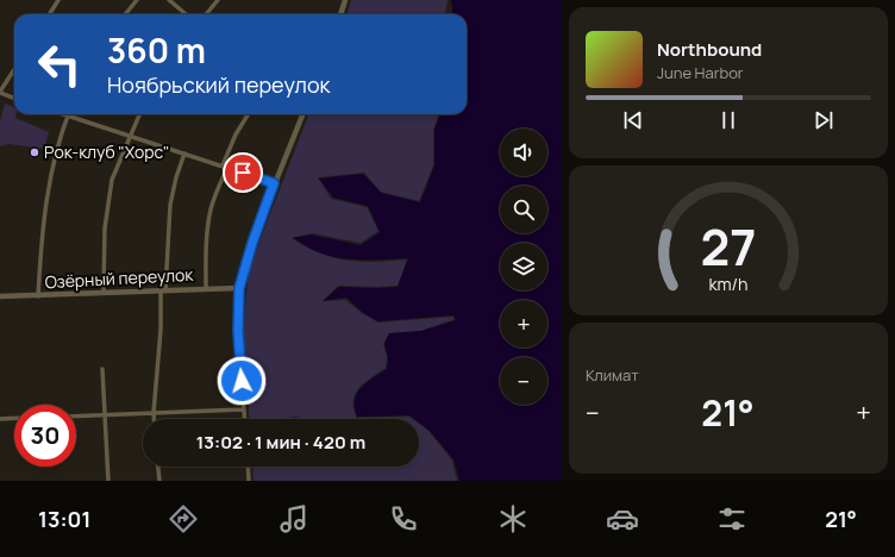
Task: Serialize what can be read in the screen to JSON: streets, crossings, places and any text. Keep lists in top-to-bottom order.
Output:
{
  "streets": {
    "street": ["Озёрный переулок"]
  },
  "places": ["Рок-клуб \"Хорс\""],
  "page": {
    "turn": ["360 m", "Ноябрьский переулок"],
    "song": ["Northbound", "June Harbor"],
    "map_buttons": ["+", "−"],
    "tile": "Климат",
    "heat": ["−", "21°", "+"],
    "limit": "30",
    "trip": "13:02 · 1 мин · 420 m",
    "tabs": ["13:01", "21°"],
    "gauge": ["27", "km/h"]
  }
}
